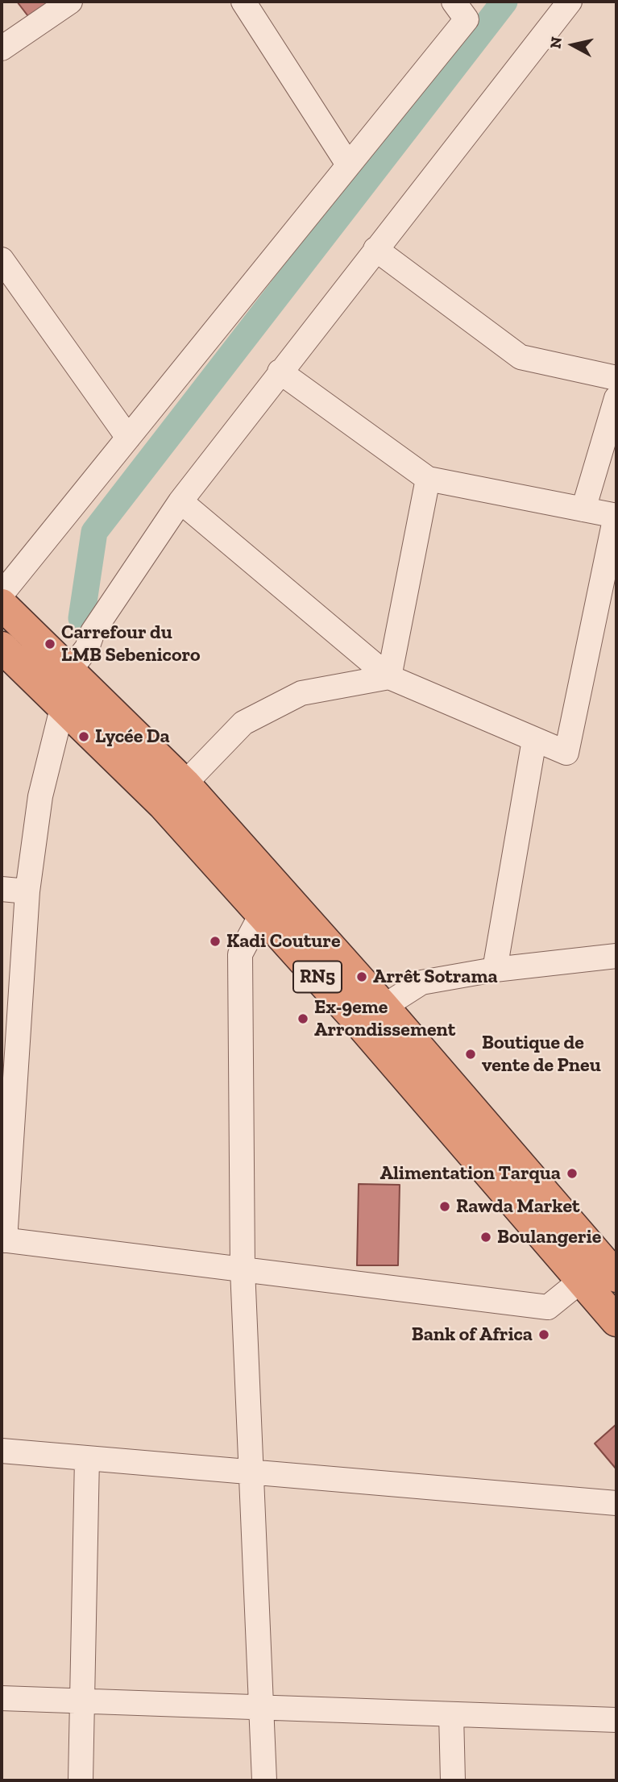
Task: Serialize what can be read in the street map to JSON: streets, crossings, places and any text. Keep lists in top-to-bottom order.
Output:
{
  "streets": {
    "highway": ["RN5"]
  },
  "places": [
    "Carrefour du LMB Sebenicoro",
    "Lycée Da",
    "Kadi Couture",
    "Arrêt Sotrama",
    "Ex-9eme Arrondissement",
    "Boutique de vente de Pneu",
    "Alimentation Tarqua",
    "Rawda Market",
    "Boulangerie",
    "Bank of Africa"
  ],
  "north": "left"
}
